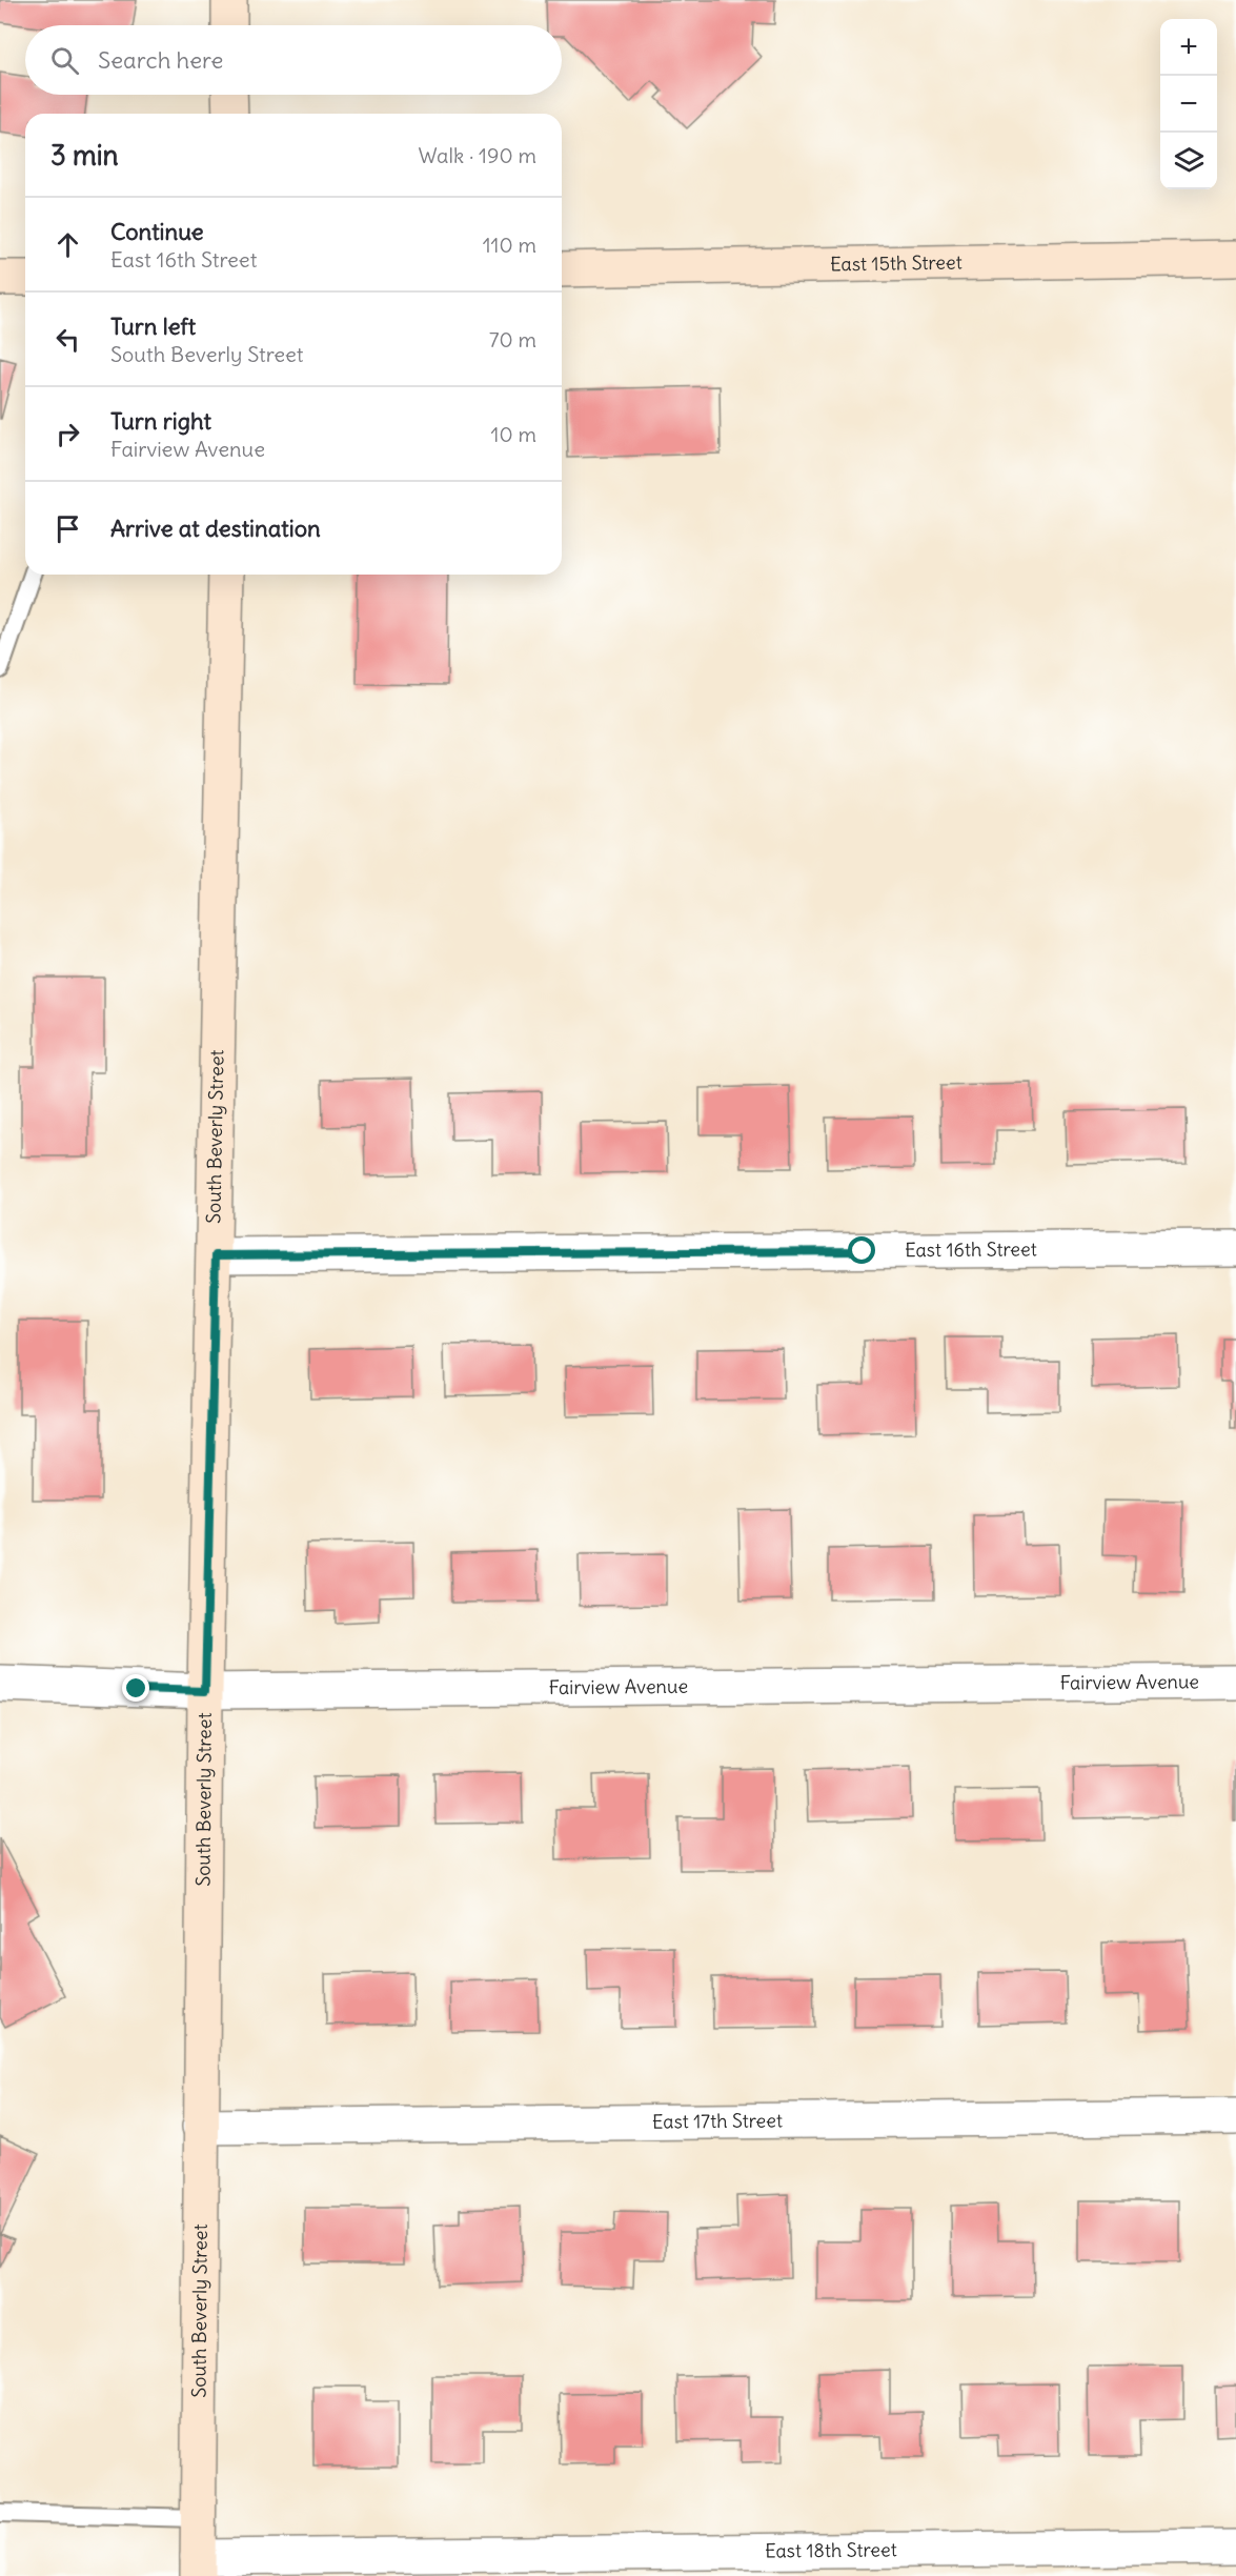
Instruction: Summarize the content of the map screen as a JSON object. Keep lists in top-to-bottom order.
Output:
{
  "streets": {
    "street": [
      "East 15th Street",
      "South Beverly Street",
      "East 16th Street",
      "Fairview Avenue",
      "East 17th Street",
      "East 18th Street"
    ]
  },
  "crossings": [
    ["South Beverly Street", "East 16th Street"],
    ["South Beverly Street", "Fairview Avenue"],
    ["South Beverly Street", "East 17th Street"],
    ["South Beverly Street", "East 18th Street"]
  ],
  "page": {
    "map_buttons": ["+", "−"],
    "search": "Search here",
    "heading": ["3 min", "Walk · 190 m"],
    "list": [
      ["Continue", "East 16th Street", "110 m"],
      ["Turn left", "South Beverly Street", "70 m"],
      ["Turn right", "Fairview Avenue", "10 m"],
      "Arrive at destination"
    ]
  }
}
